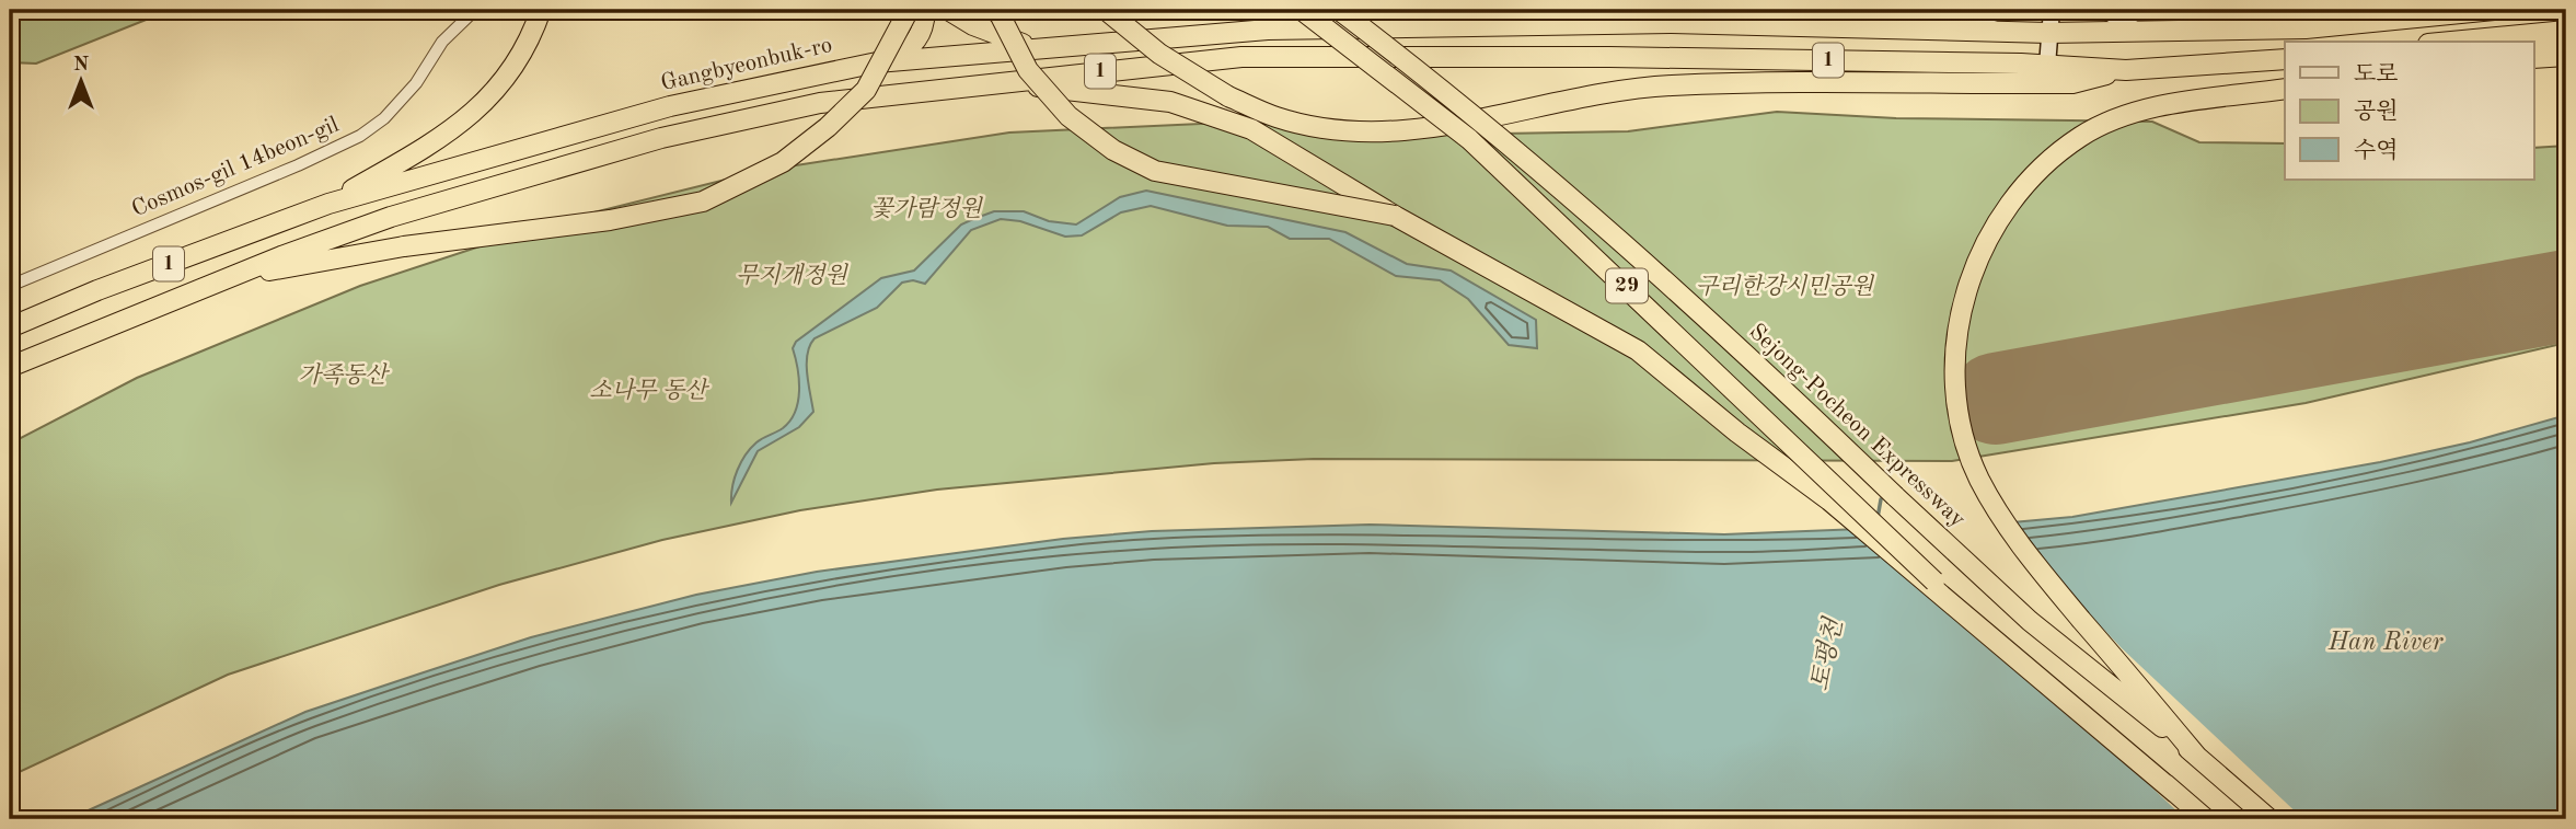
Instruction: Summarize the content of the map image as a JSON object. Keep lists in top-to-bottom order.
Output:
{
  "streets": {
    "highway": [
      "1",
      "Gangbyeonbuk-ro",
      "29",
      "Sejong-Pocheon Expressway"
    ],
    "street": ["Cosmos-gil 14beon-gil"]
  },
  "water": ["Han River", "토평천"],
  "parks": [
    "꽃가람정원",
    "무지개정원",
    "구리한강시민공원",
    "가족동산",
    "소나무 동산"
  ],
  "legend": ["도로", "공원", "수역"],
  "north": "top"
}
